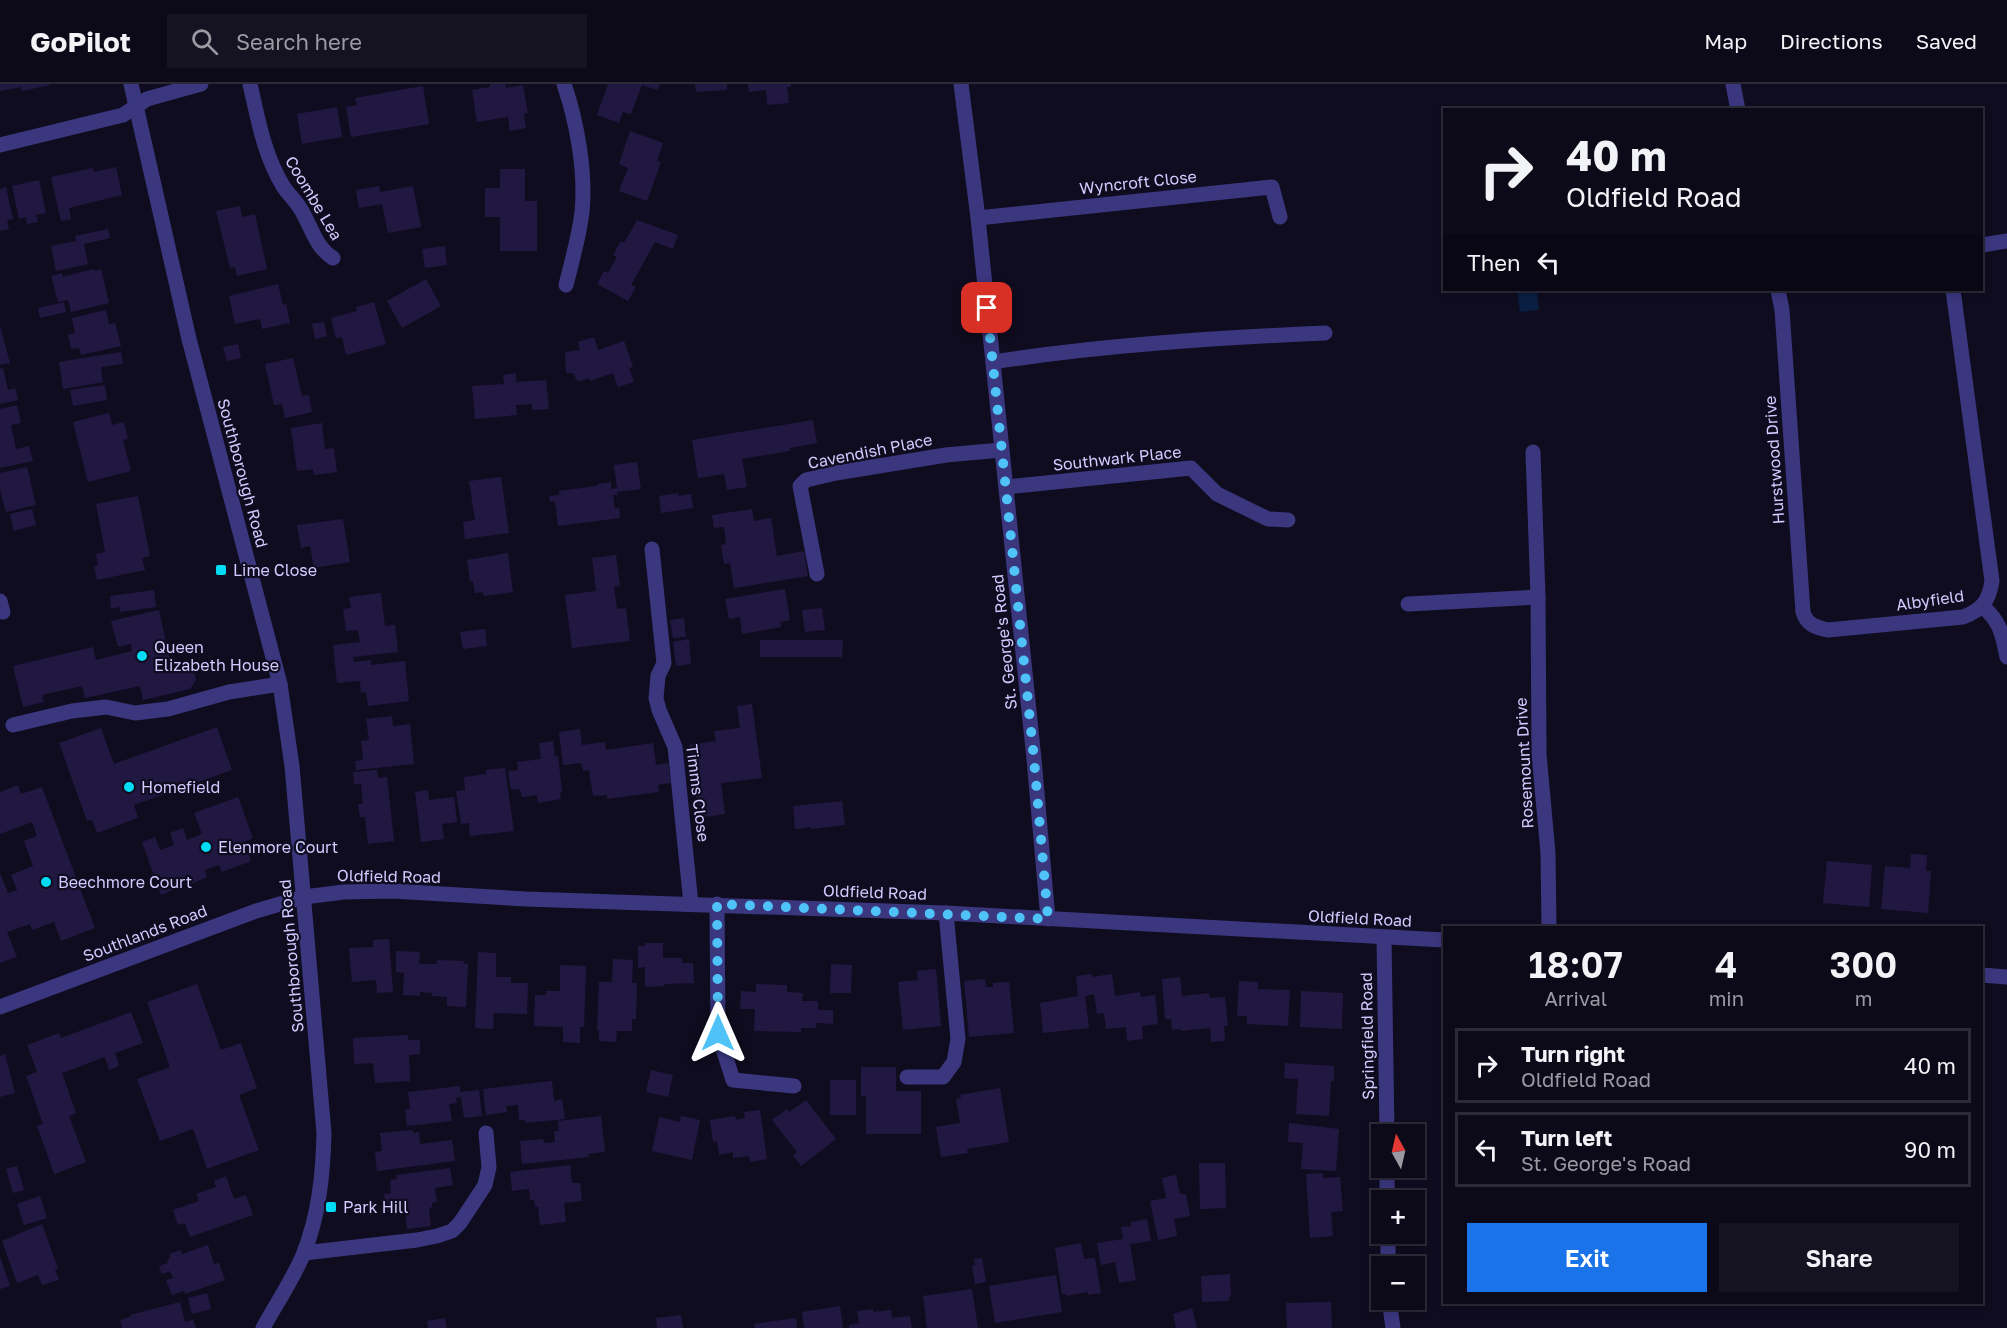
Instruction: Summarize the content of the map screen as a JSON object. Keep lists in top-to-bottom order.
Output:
{
  "streets": {
    "street": [
      "Wyncroft Close",
      "Coombe Lea",
      "Cavendish Place",
      "Southwark Place",
      "Hurstwood Drive",
      "Southborough Road",
      "Albyfield",
      "St. George's Road",
      "Rosemount Drive",
      "Timms Close",
      "Oldfield Road",
      "Southlands Road",
      "Springfield Road"
    ]
  },
  "crossings": [
    ["Wyncroft Close", "St. George's Road"],
    ["Cavendish Place", "St. George's Road"],
    ["Southwark Place", "St. George's Road"],
    ["Hurstwood Drive", "Albyfield"],
    ["Southborough Road", "Oldfield Road"],
    ["Southborough Road", "Southlands Road"],
    ["St. George's Road", "Oldfield Road"],
    ["Timms Close", "Oldfield Road"],
    ["Oldfield Road", "Southlands Road"],
    ["Oldfield Road", "Springfield Road"]
  ],
  "places": {
    "transit": ["Lime Close", "Park Hill"],
    "other": [
      "Queen Elizabeth House",
      "Homefield",
      "Elenmore Court",
      "Beechmore Court"
    ]
  },
  "north": "top",
  "page": {
    "header": "GoPilot",
    "search": "Search here",
    "nav": ["Map", "Directions", "Saved"],
    "turn": ["40 m", "Oldfield Road"],
    "then": "Then",
    "eta": [
      "18:07",
      "Arrival",
      "4",
      "min",
      "300",
      "m"
    ],
    "list": [
      {
        "name": "Turn right",
        "note": "Oldfield Road",
        "value": "40 m"
      },
      {
        "name": "Turn left",
        "note": "St. George's Road",
        "value": "90 m"
      }
    ],
    "map_buttons": ["+", "−"],
    "buttons": ["Exit", "Share"]
  }
}
